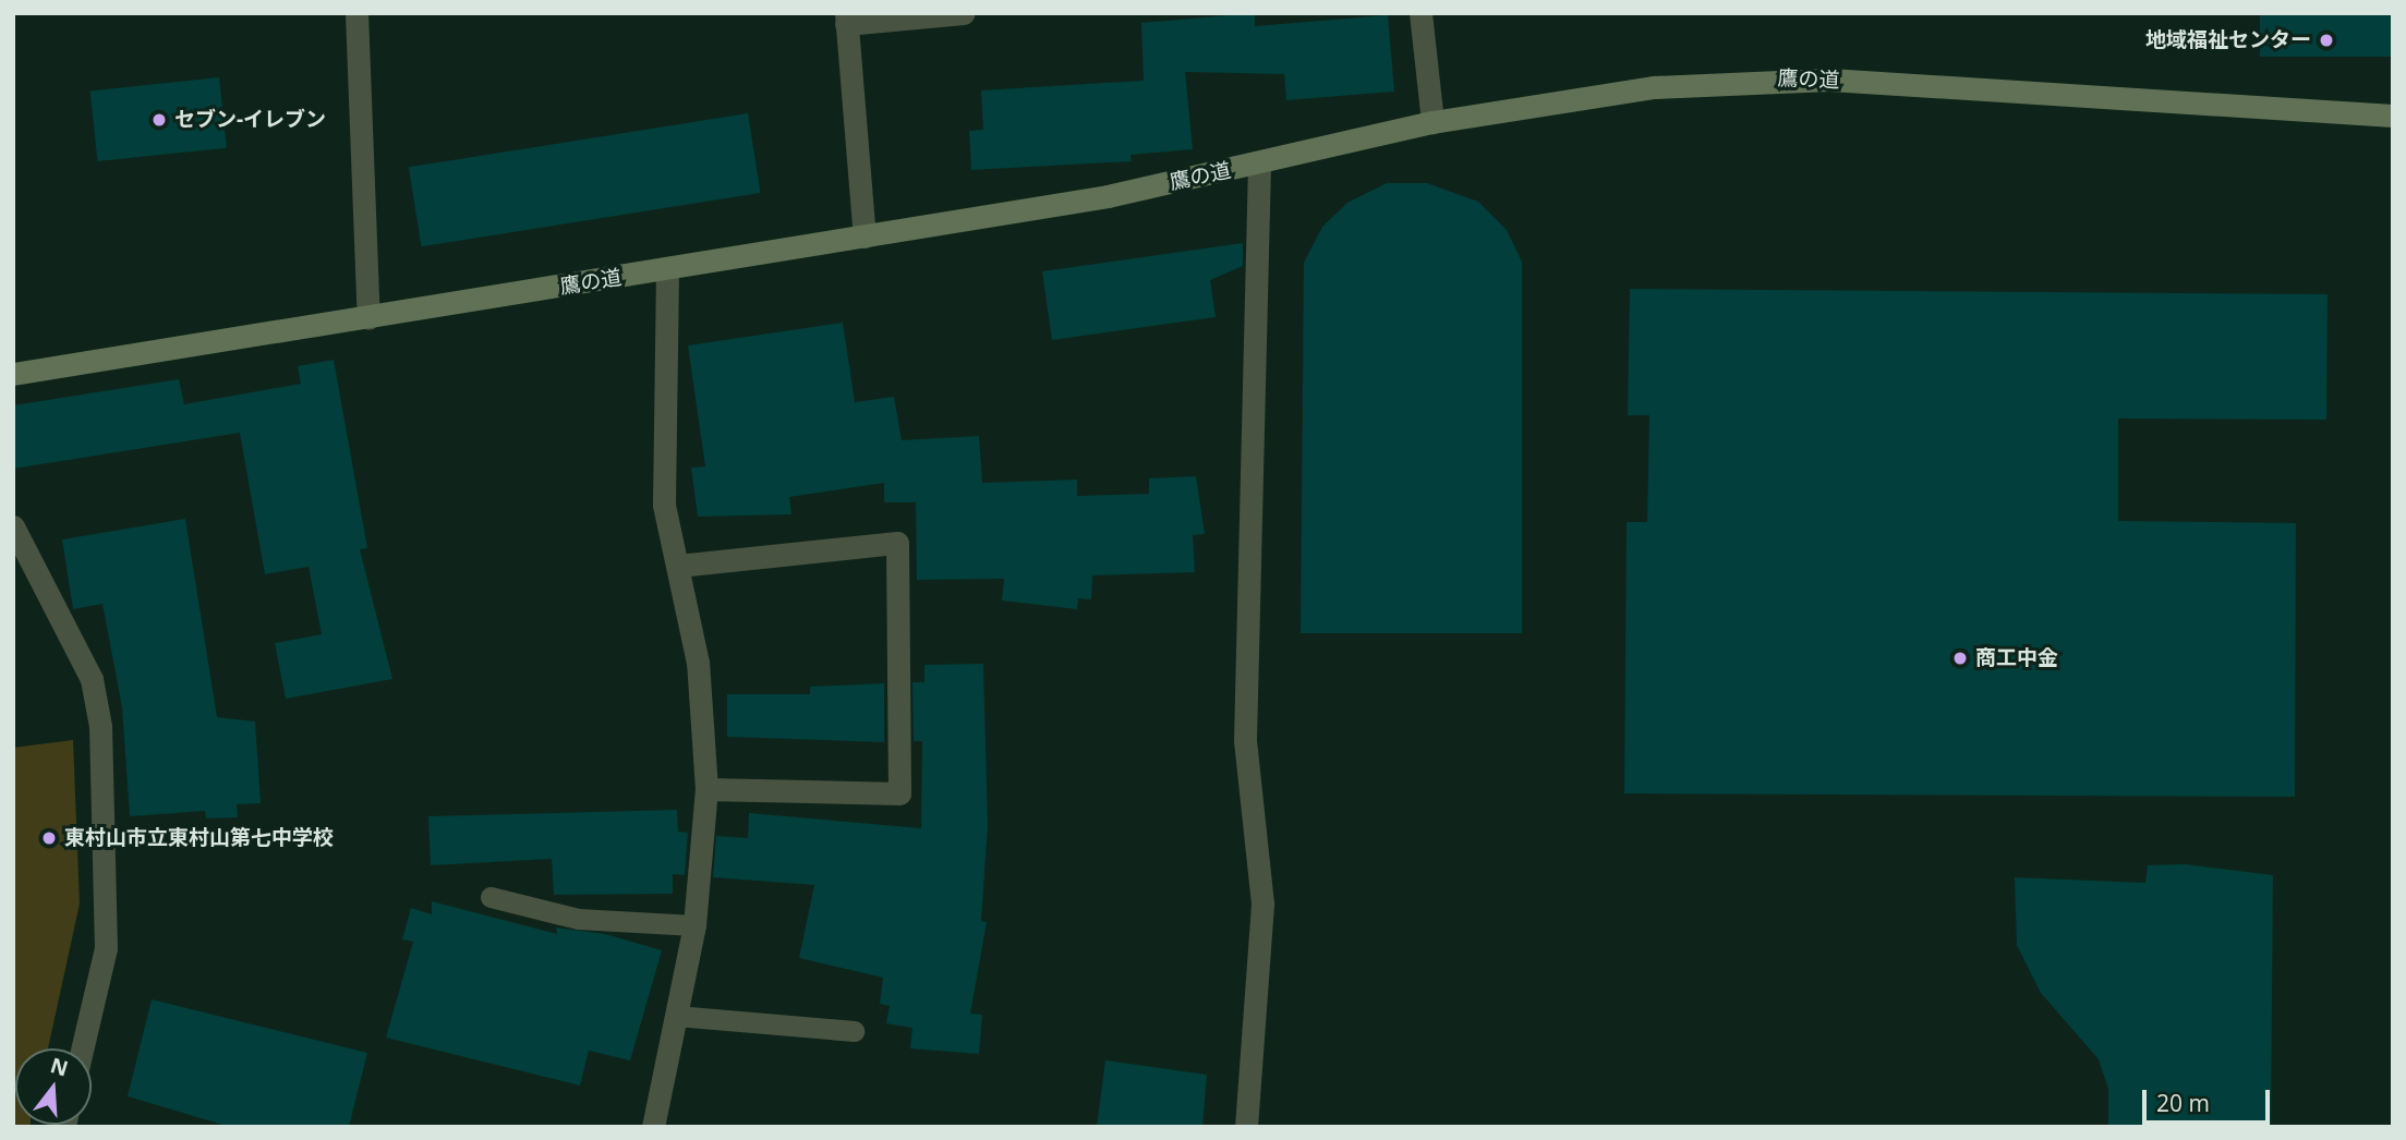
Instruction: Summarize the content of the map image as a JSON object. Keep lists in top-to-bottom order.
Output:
{
  "streets": {
    "street": ["鷹の道"]
  },
  "places": [
    "地域福祉センター",
    "セブン-イレブン",
    "商工中金",
    "東村山市立東村山第七中学校"
  ],
  "scale_bar": "20 m",
  "north": "top"
}
